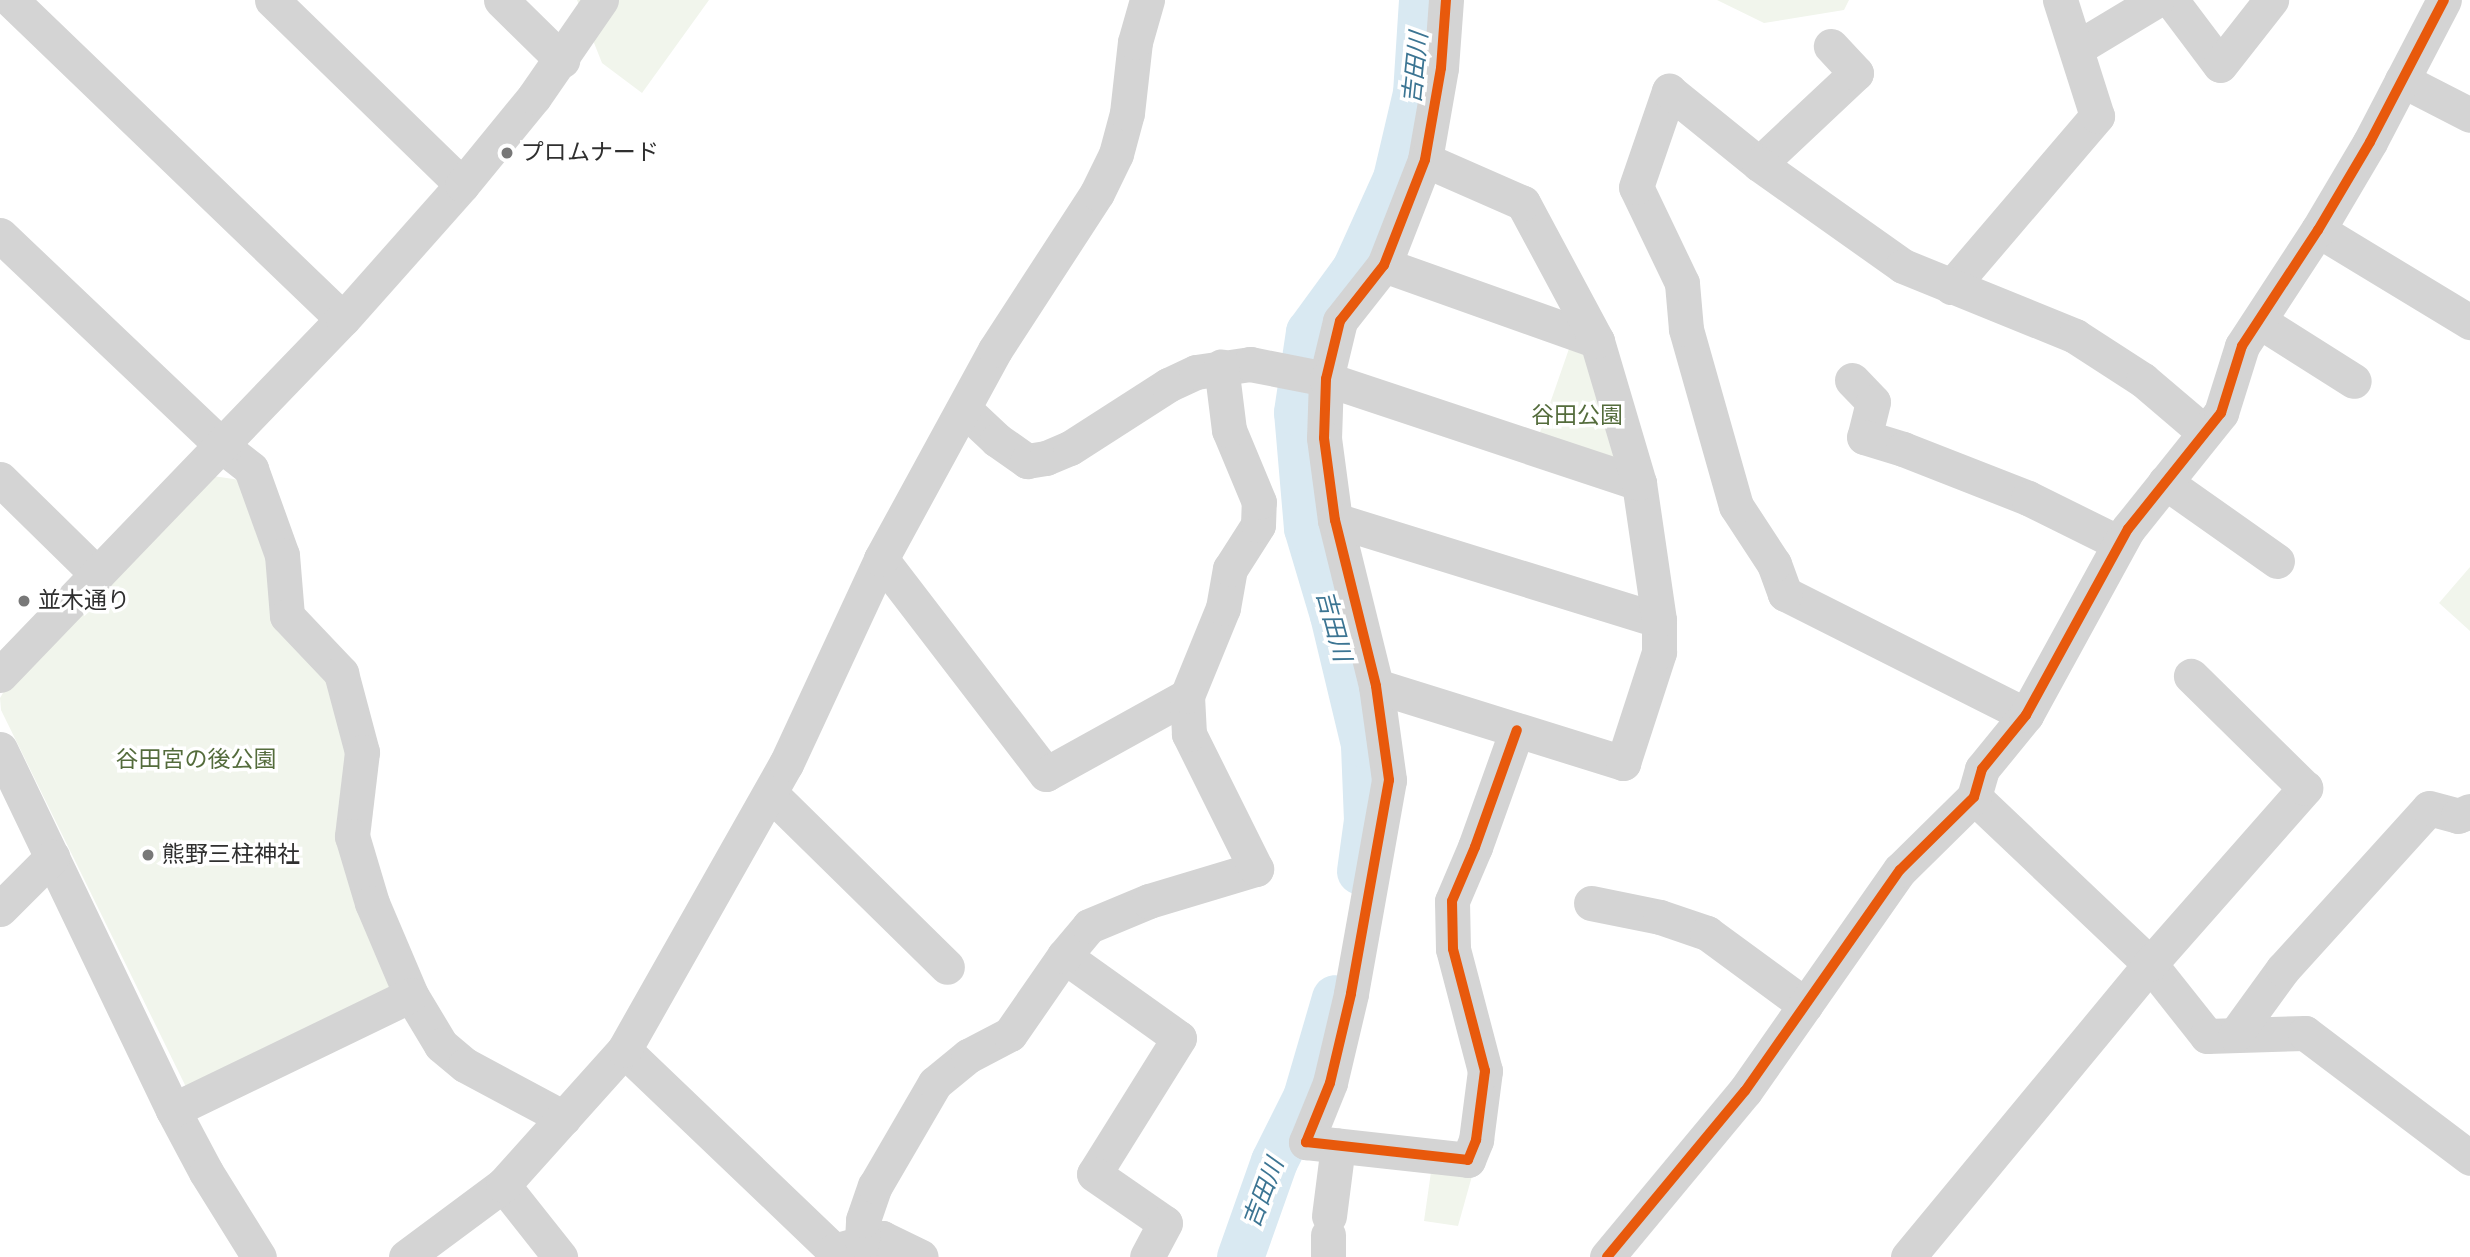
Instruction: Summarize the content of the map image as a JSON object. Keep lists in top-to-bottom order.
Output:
{
  "water": ["吉田川"],
  "parks": ["谷田公園", "谷田宮の後公園"],
  "places": ["プロムナード", "並木通り", "熊野三柱神社"]
}
